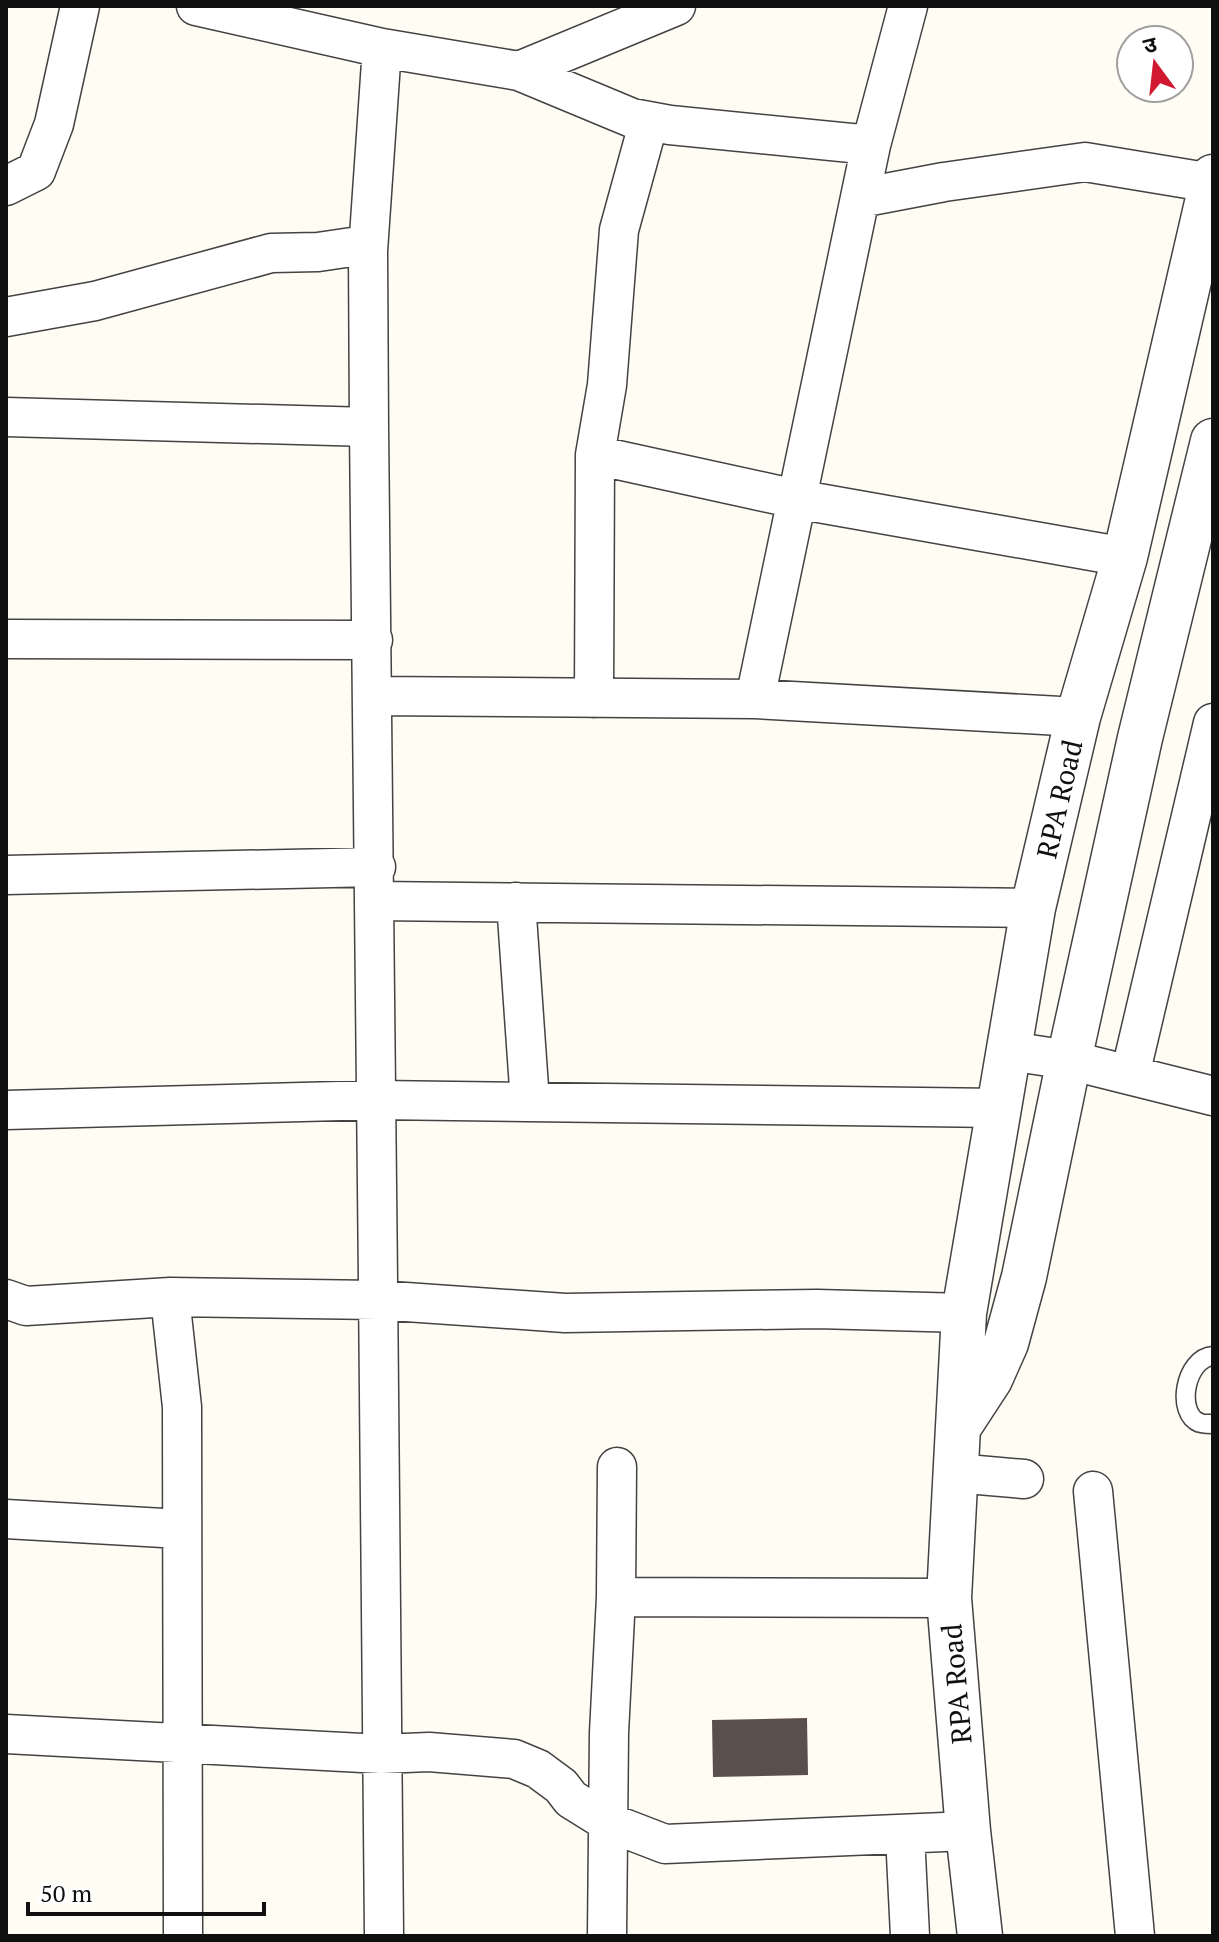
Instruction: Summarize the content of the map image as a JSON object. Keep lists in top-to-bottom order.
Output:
{
  "streets": {
    "street": ["RPA Road"]
  },
  "scale_bar": "50 m",
  "north": "top"
}
